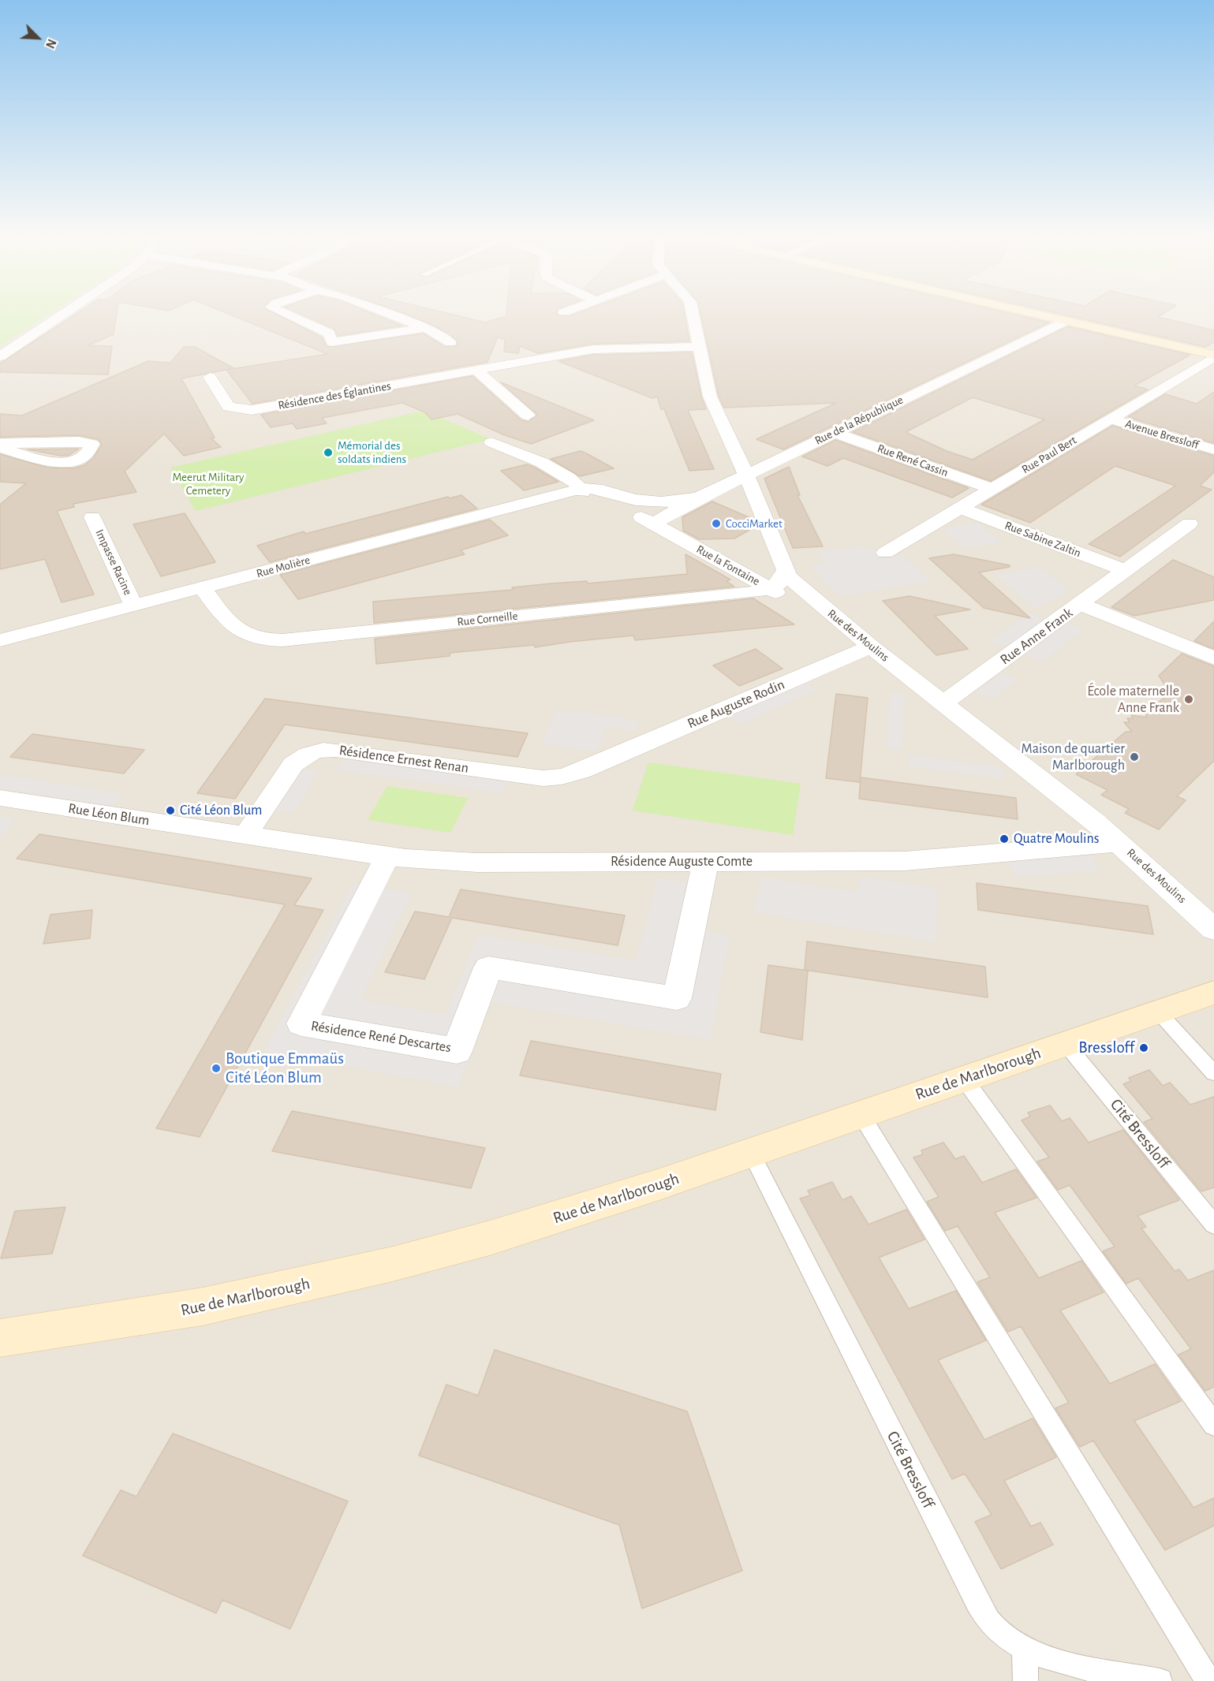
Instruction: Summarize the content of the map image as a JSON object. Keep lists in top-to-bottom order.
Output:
{
  "streets": {
    "main road": ["Rue de Marlborough"],
    "street": [
      "Résidence des Églantines",
      "Rue de la République",
      "Avenue Bressloff",
      "Rue Paul Bert",
      "Rue René Cassin",
      "Rue Sabine Zaltin",
      "Impasse Racine",
      "Rue la Fontaine",
      "Rue Molière",
      "Rue Corneille",
      "Rue des Moulins",
      "Rue Anne Frank",
      "Rue Auguste Rodin",
      "Résidence Ernest Renan",
      "Rue Léon Blum",
      "Résidence Auguste Comte",
      "Résidence René Descartes"
    ],
    "lane": ["Cité Bressloff"]
  },
  "crossings": [
    ["Résidence des Églantines", "Rue des Moulins"],
    ["Rue de la République", "Rue René Cassin"],
    ["Rue de la République", "Rue la Fontaine"],
    ["Rue de la République", "Rue des Moulins"],
    ["Avenue Bressloff", "Rue Paul Bert"],
    ["Rue Paul Bert", "Rue René Cassin"],
    ["Rue Paul Bert", "Rue Sabine Zaltin"],
    ["Impasse Racine", "Rue Molière"],
    ["Rue la Fontaine", "Rue Molière"],
    ["Rue la Fontaine", "Rue Corneille"],
    ["Rue la Fontaine", "Rue des Moulins"],
    ["Rue la Fontaine", "Rue Auguste Rodin"],
    ["Rue Molière", "Rue Corneille"],
    ["Rue des Moulins", "Rue Anne Frank"],
    ["Rue des Moulins", "Rue Auguste Rodin"],
    ["Rue des Moulins", "Résidence Auguste Comte"],
    ["Rue Auguste Rodin", "Résidence Ernest Renan"],
    ["Résidence Ernest Renan", "Rue Léon Blum"],
    ["Résidence Ernest Renan", "Résidence Auguste Comte"],
    ["Rue Léon Blum", "Résidence Auguste Comte"],
    ["Résidence Auguste Comte", "Résidence René Descartes"],
    ["Rue de Marlborough", "Cité Bressloff"]
  ],
  "parks": ["Meerut Military Cemetery"],
  "places": [
    "Mémorial des soldats indiens",
    "CocciMarket",
    "École maternelle Anne Frank",
    "Maison de quartier Marlborough",
    "Cité Léon Blum",
    "Quatre Moulins",
    "Bressloff",
    "Boutique Emmaüs Cité Léon Blum"
  ],
  "north": "bottom right"
}
